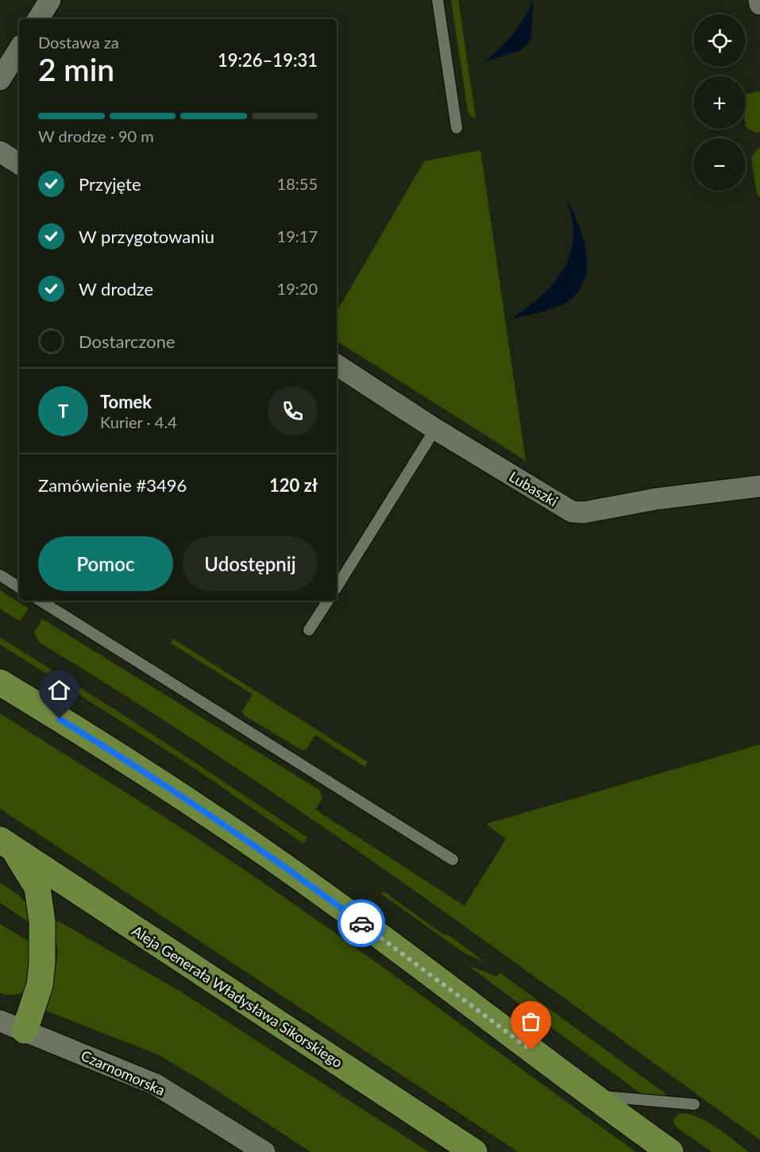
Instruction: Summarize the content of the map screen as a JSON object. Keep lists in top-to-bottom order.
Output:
{
  "streets": {
    "main road": ["Aleja Generała Władysława Sikorskiego"],
    "street": ["Lubaszki", "Czarnomorska"]
  },
  "page": {
    "map_buttons": ["+", "−"],
    "heading": ["2 min", "Dostawa za", "19:26–19:31"],
    "panel": [
      "Tomek",
      "Kurier · 4.4",
      "Zamówienie #3496",
      "120 zł"
    ],
    "bar": "W drodze · 90 m",
    "list": [
      ["Przyjęte", "18:55"],
      ["W przygotowaniu", "19:17"],
      ["W drodze", "19:20"],
      "Dostarczone"
    ],
    "round": "T",
    "buttons": ["Pomoc", "Udostępnij"]
  }
}
